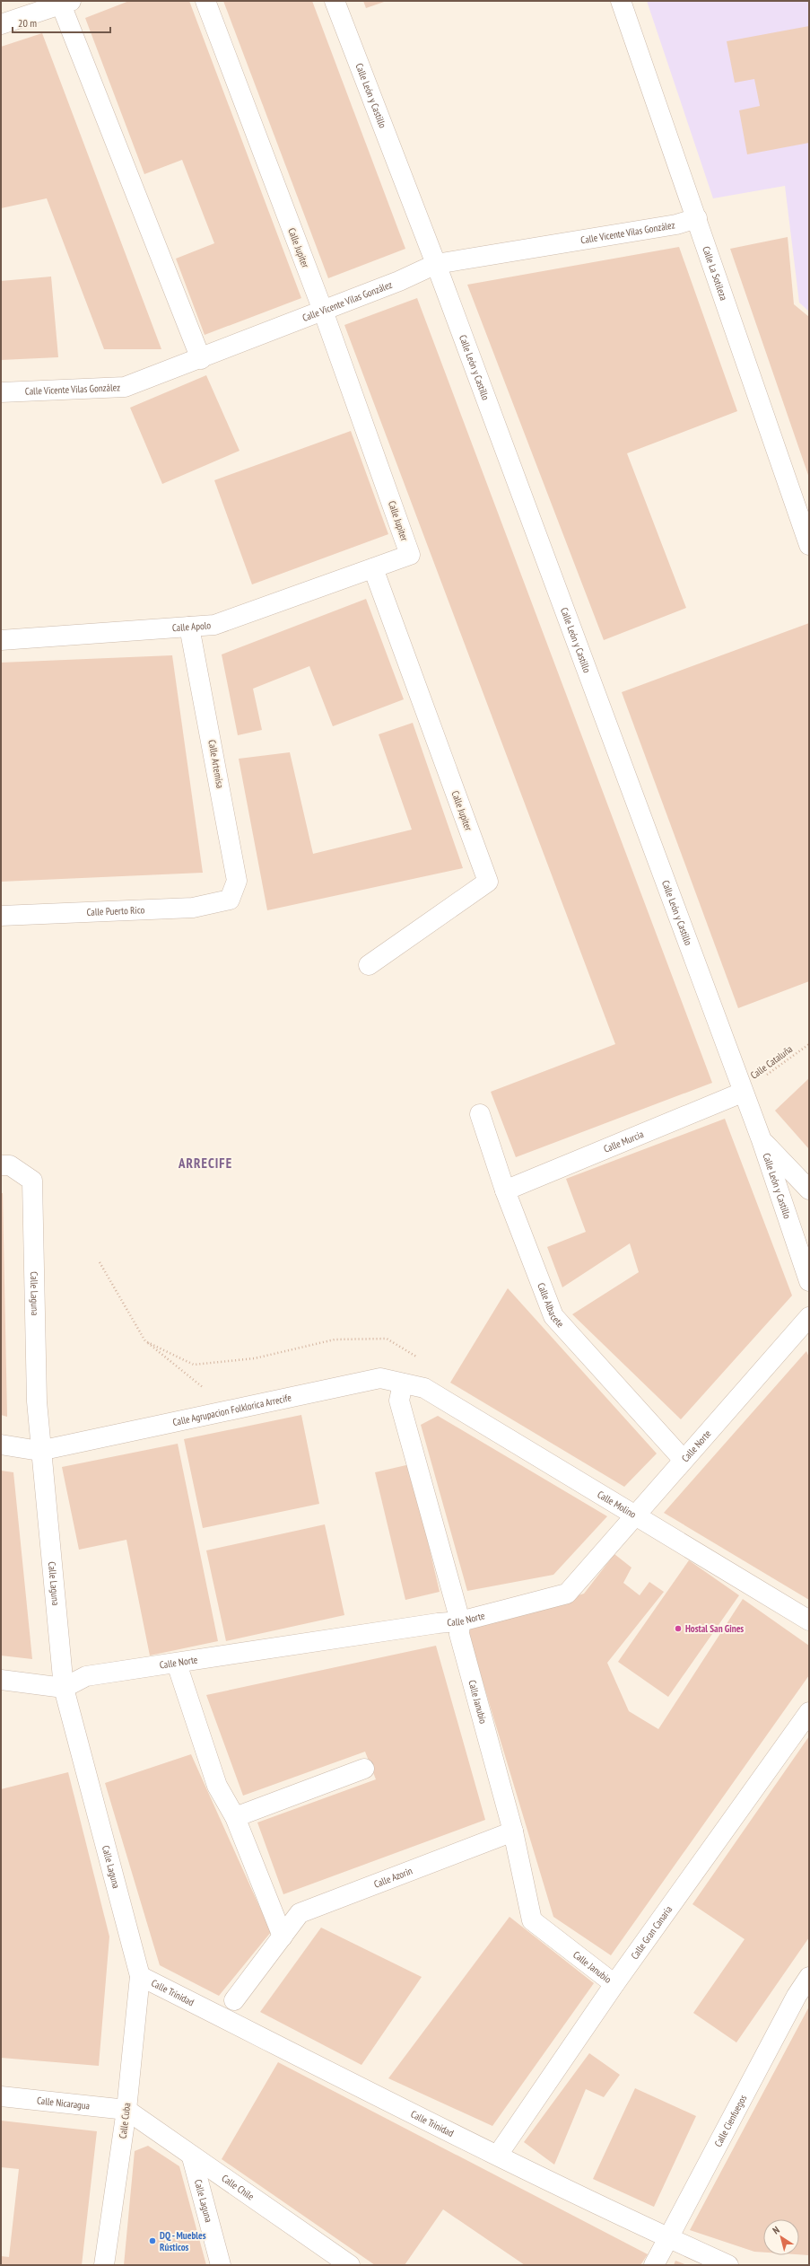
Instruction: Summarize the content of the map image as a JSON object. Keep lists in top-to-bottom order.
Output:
{
  "streets": {
    "street": [
      "Calle León y Castillo",
      "Calle Vicente Vilas González",
      "Calle Jupiter",
      "Calle La Sotileza",
      "Calle Apolo",
      "Calle Artemisa",
      "Calle Puerto Rico",
      "Calle Murcia",
      "Calle Laguna",
      "Calle Albacete",
      "Calle Agrupacion Folklorica Arrecife",
      "Calle Norte",
      "Calle Molino",
      "Calle Janubio",
      "Calle Azorin",
      "Calle Gran Canaria",
      "Calle Trinidad",
      "Calle Nicaragua",
      "Calle Cuba",
      "Calle Cienfuegos",
      "Calle Chile"
    ],
    "path": ["Calle Cataluña"]
  },
  "crossings": [
    ["Calle León y Castillo", "Calle Vicente Vilas González"],
    ["Calle León y Castillo", "Calle Cataluña"],
    ["Calle León y Castillo", "Calle Murcia"],
    ["Calle Vicente Vilas González", "Calle Jupiter"],
    ["Calle Vicente Vilas González", "Calle La Sotileza"],
    ["Calle Jupiter", "Calle Apolo"],
    ["Calle Apolo", "Calle Artemisa"],
    ["Calle Artemisa", "Calle Puerto Rico"],
    ["Calle Cataluña", "Calle Murcia"],
    ["Calle Murcia", "Calle Albacete"],
    ["Calle Laguna", "Calle Agrupacion Folklorica Arrecife"],
    ["Calle Laguna", "Calle Norte"],
    ["Calle Laguna", "Calle Trinidad"],
    ["Calle Laguna", "Calle Cuba"],
    ["Calle Laguna", "Calle Chile"],
    ["Calle Albacete", "Calle Norte"],
    ["Calle Agrupacion Folklorica Arrecife", "Calle Molino"],
    ["Calle Agrupacion Folklorica Arrecife", "Calle Janubio"],
    ["Calle Norte", "Calle Molino"],
    ["Calle Norte", "Calle Janubio"],
    ["Calle Molino", "Calle Janubio"],
    ["Calle Janubio", "Calle Azorin"],
    ["Calle Janubio", "Calle Gran Canaria"],
    ["Calle Gran Canaria", "Calle Trinidad"],
    ["Calle Trinidad", "Calle Cuba"],
    ["Calle Trinidad", "Calle Cienfuegos"],
    ["Calle Nicaragua", "Calle Cuba"],
    ["Calle Nicaragua", "Calle Chile"],
    ["Calle Cuba", "Calle Chile"]
  ],
  "districts": ["ARRECIFE"],
  "places": ["Hostal San Gines", "DQ - Muebles Rústicos"],
  "scale_bar": "20 m",
  "north": "top left"
}
